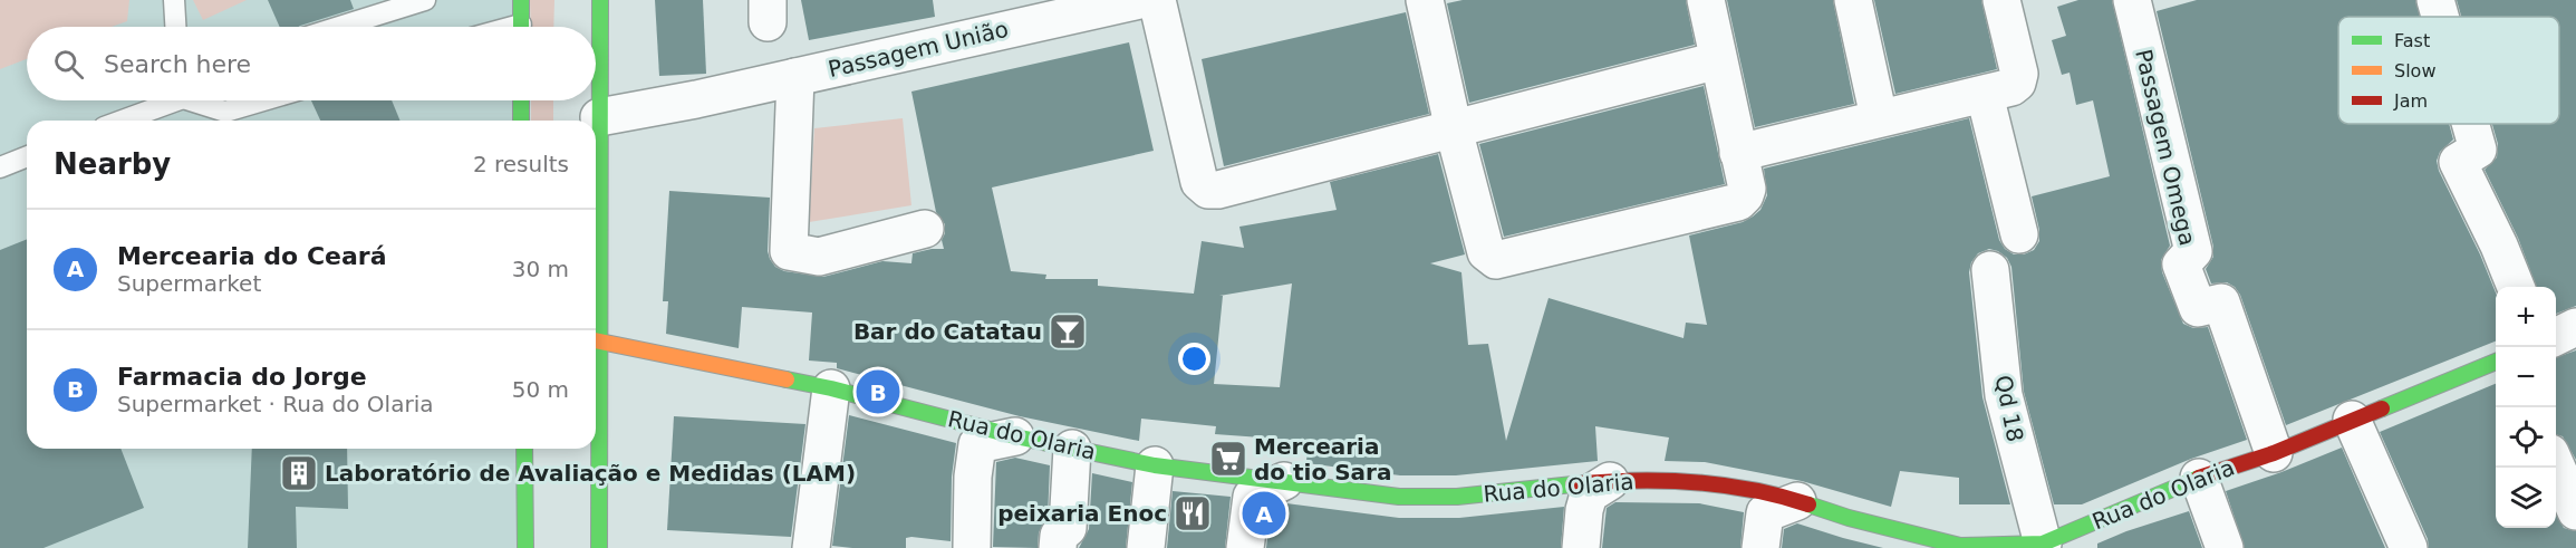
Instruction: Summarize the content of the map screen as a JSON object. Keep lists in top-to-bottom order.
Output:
{
  "streets": {
    "street": [
      "Passagem União",
      "Passagem Omega",
      "Qd 18",
      "Rua do Olaria"
    ]
  },
  "crossings": [
    ["Passagem Omega", "Rua do Olaria"],
    ["Qd 18", "Rua do Olaria"]
  ],
  "places": {
    "bar": ["Bar do Catatau"],
    "supermarket": ["Mercearia do tio Sara"],
    "building": ["Laboratório de Avaliação e Medidas (LAM)"],
    "restaurant": ["peixaria Enoc"]
  },
  "legend": ["Fast", "Slow", "Jam"],
  "page": {
    "search": "Search here",
    "heading": ["Nearby", "2 results"],
    "list": [
      {
        "mark": "A",
        "name": "Mercearia do Ceará",
        "note": "Supermarket",
        "value": "30 m"
      },
      {
        "mark": "B",
        "name": "Farmacia do Jorge",
        "note": "Supermarket · Rua do Olaria",
        "value": "50 m"
      }
    ],
    "map_buttons": ["+", "−"],
    "pins": ["B", "A"]
  }
}
